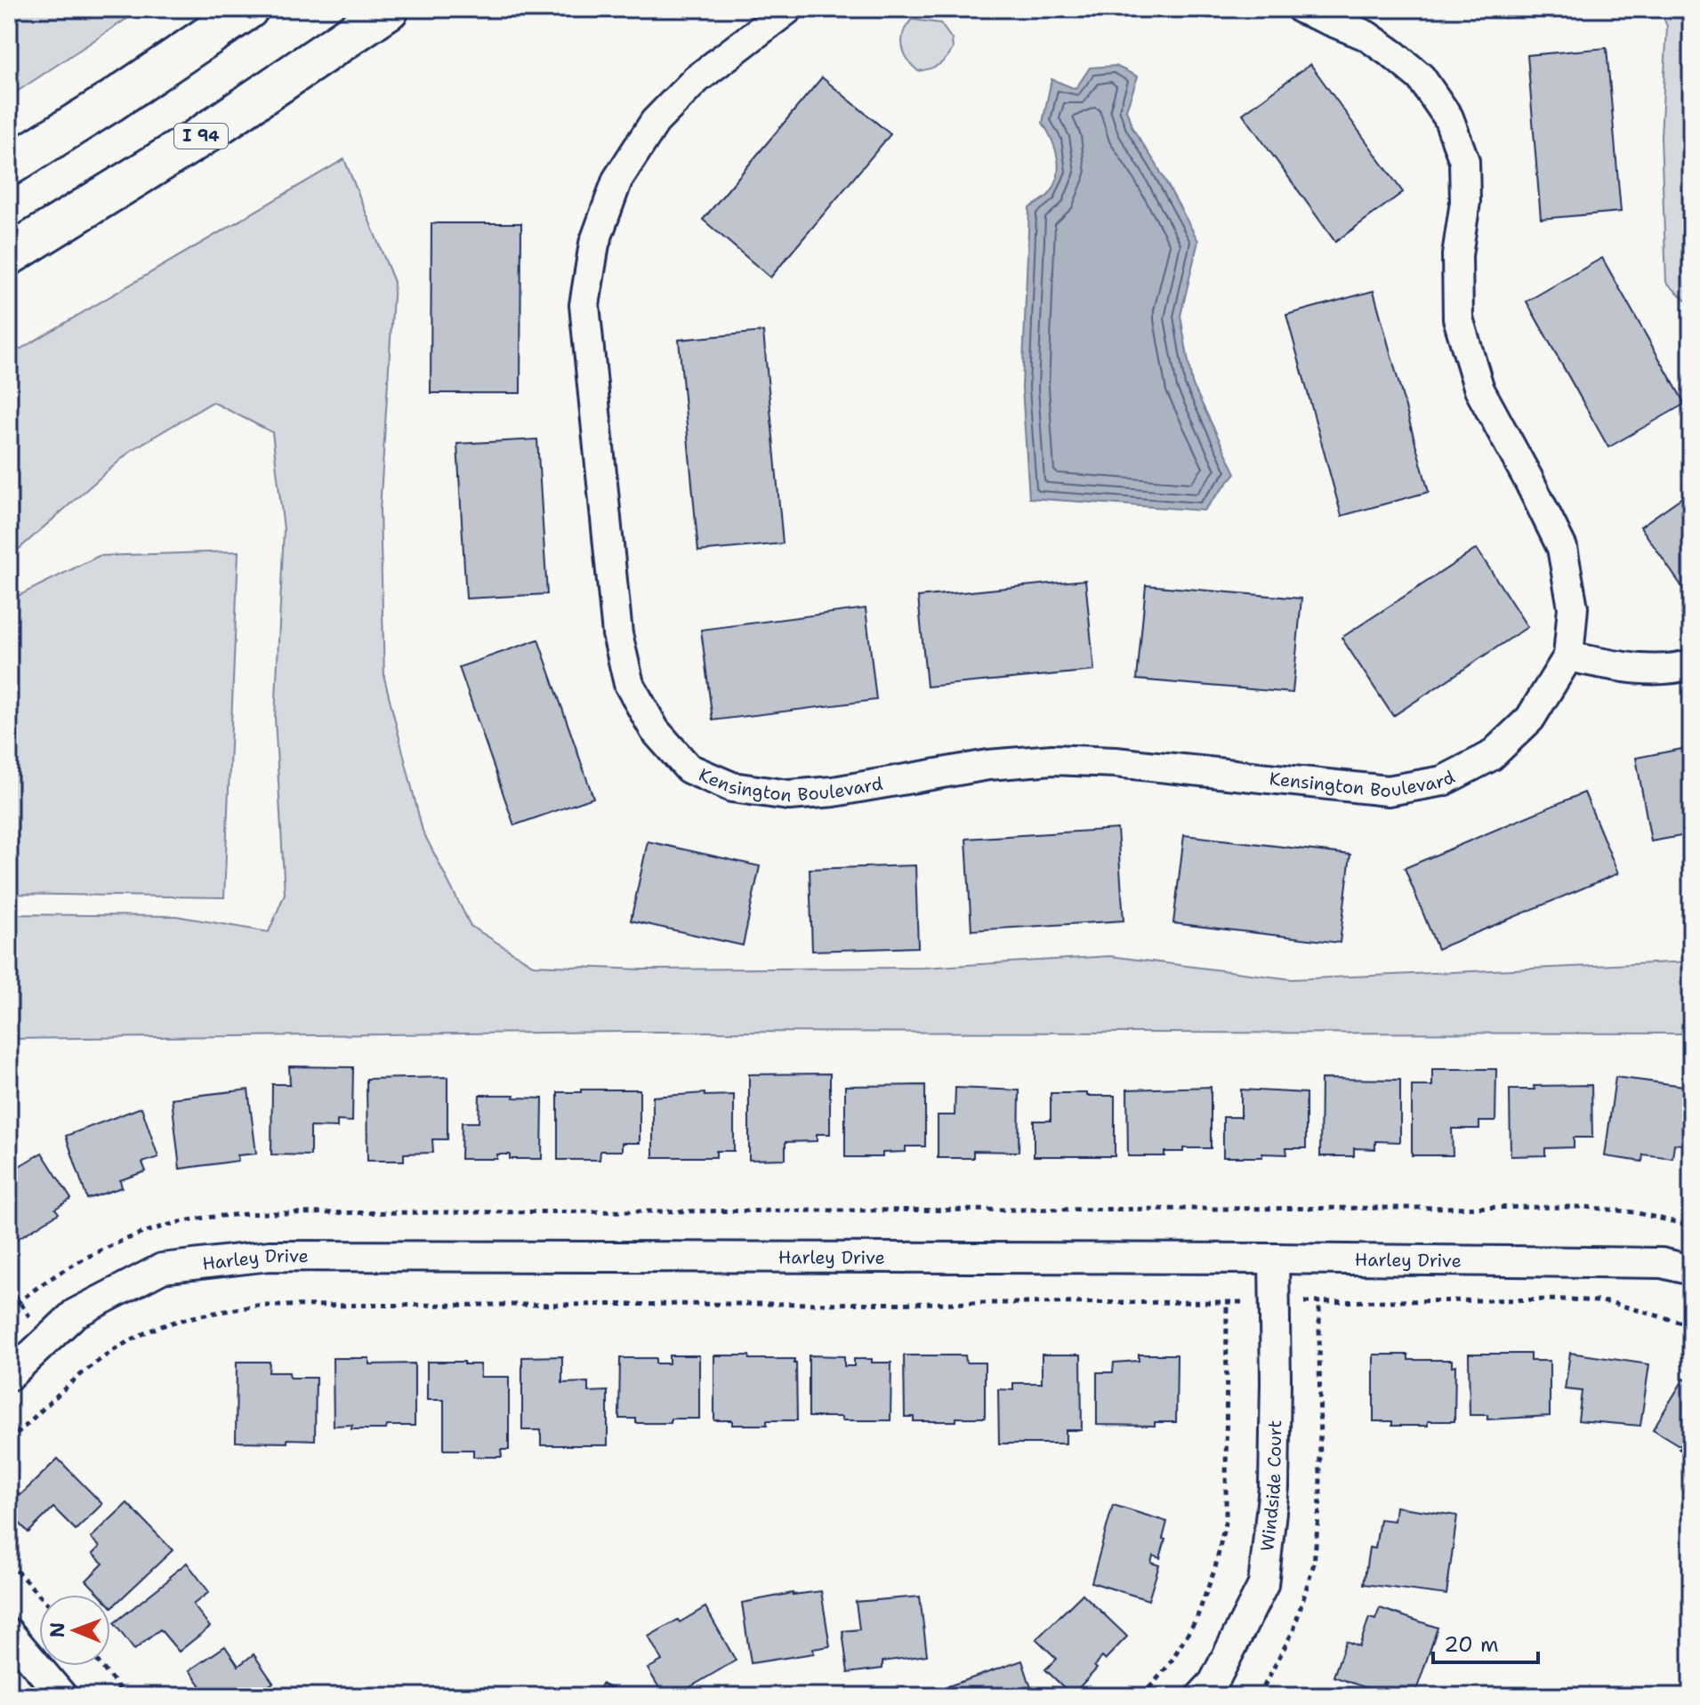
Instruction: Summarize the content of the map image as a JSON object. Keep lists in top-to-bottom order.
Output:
{
  "streets": {
    "highway": ["I 94"],
    "street": ["Kensington Boulevard", "Harley Drive", "Windside Court"]
  },
  "crossings": [
    ["Harley Drive", "Windside Court"]
  ],
  "scale_bar": "20 m",
  "north": "left"
}
